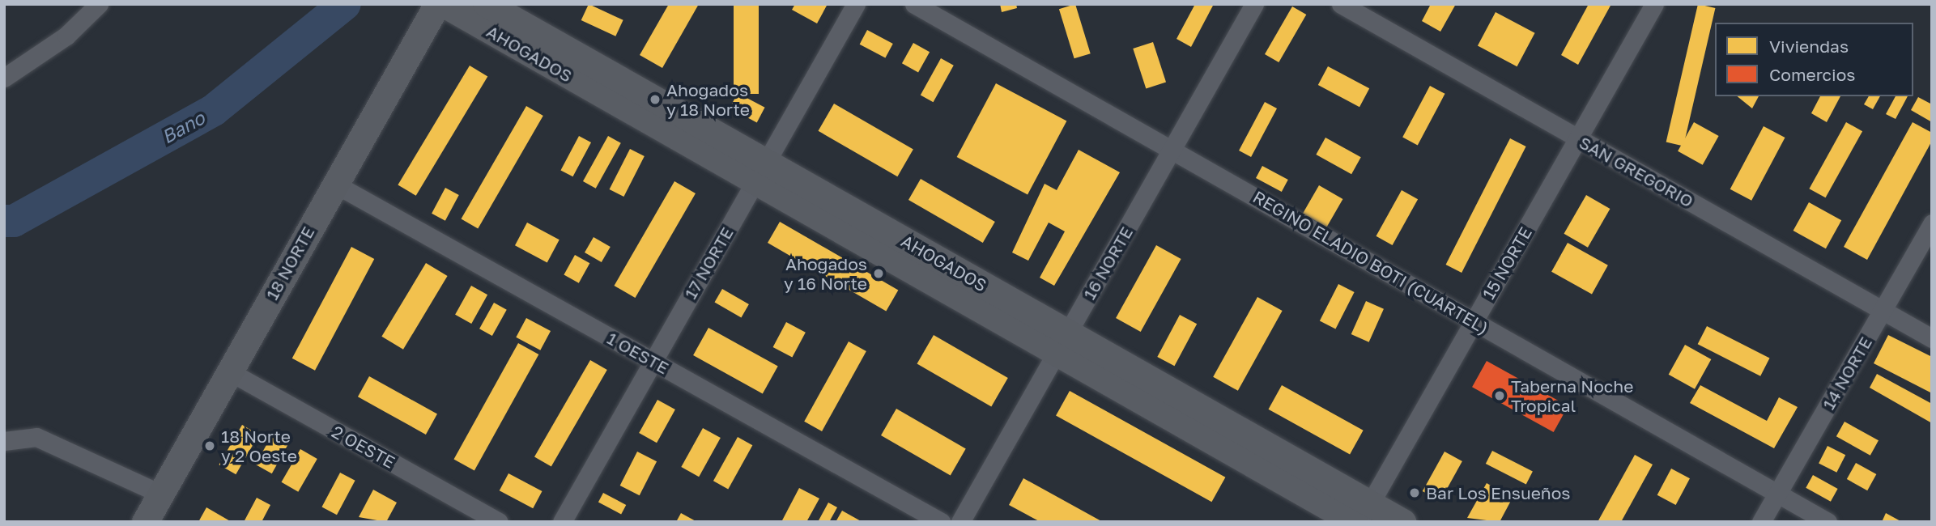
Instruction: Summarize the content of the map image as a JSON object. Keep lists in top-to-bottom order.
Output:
{
  "streets": {
    "main road": ["AHOGADOS", "18 NORTE"],
    "street": [
      "SAN GREGORIO",
      "REGINO ELADIO BOTI (CUARTEL)",
      "17 NORTE",
      "16 NORTE",
      "15 NORTE",
      "1 OESTE",
      "14 NORTE",
      "2 OESTE"
    ]
  },
  "crossings": [
    ["AHOGADOS", "17 NORTE"],
    ["AHOGADOS", "16 NORTE"],
    ["AHOGADOS", "15 NORTE"],
    ["SAN GREGORIO", "15 NORTE"],
    ["SAN GREGORIO", "14 NORTE"],
    ["REGINO ELADIO BOTI (CUARTEL)", "16 NORTE"],
    ["REGINO ELADIO BOTI (CUARTEL)", "15 NORTE"],
    ["REGINO ELADIO BOTI (CUARTEL)", "14 NORTE"],
    ["18 NORTE", "1 OESTE"],
    ["18 NORTE", "2 OESTE"],
    ["17 NORTE", "1 OESTE"]
  ],
  "water": ["Bano"],
  "places": [
    "Ahogados y 18 Norte",
    "Ahogados y 16 Norte",
    "Taberna Noche Tropical",
    "18 Norte y 2 Oeste",
    "Bar Los Ensueños"
  ],
  "legend": ["Viviendas", "Comercios"]
}
